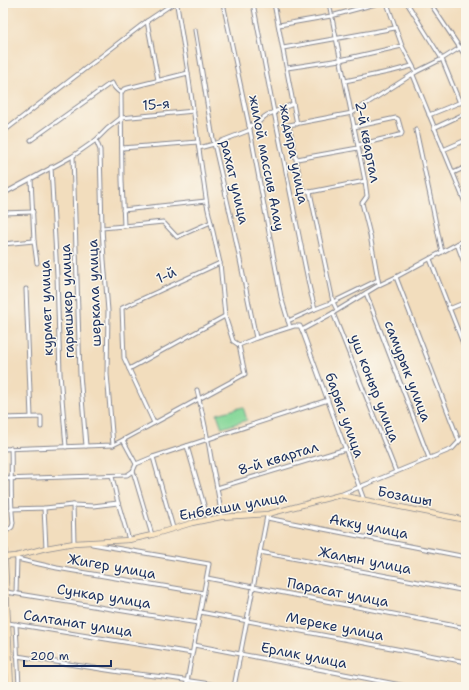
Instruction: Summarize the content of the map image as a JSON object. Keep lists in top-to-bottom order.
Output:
{
  "streets": {
    "street": [
      "15-я",
      "2-й квартал",
      "жадыра улица",
      "жилой массив Алау",
      "рахат улица",
      "1-й",
      "шеркала улица",
      "гарышкер улица",
      "курмет улица",
      "самурык улица",
      "уш коныр улица",
      "барыс улица",
      "8-й квартал",
      "Бозашы",
      "Енбекши улица",
      "Акку улица",
      "Жалын улица",
      "Жигер улица",
      "Парасат улица",
      "Сункар улица",
      "Салтанат улица",
      "Мереке улица",
      "Ерлик улица"
    ]
  },
  "crossings": [
    ["барыс улица", "8-й квартал"],
    ["барыс улица", "Бозашы"],
    ["Бозашы", "Енбекши улица"],
    ["Енбекши улица", "Акку улица"],
    ["Енбекши улица", "Жигер улица"],
    ["Енбекши улица", "Парасат улица"]
  ],
  "scale_bar": "200 m"
}
